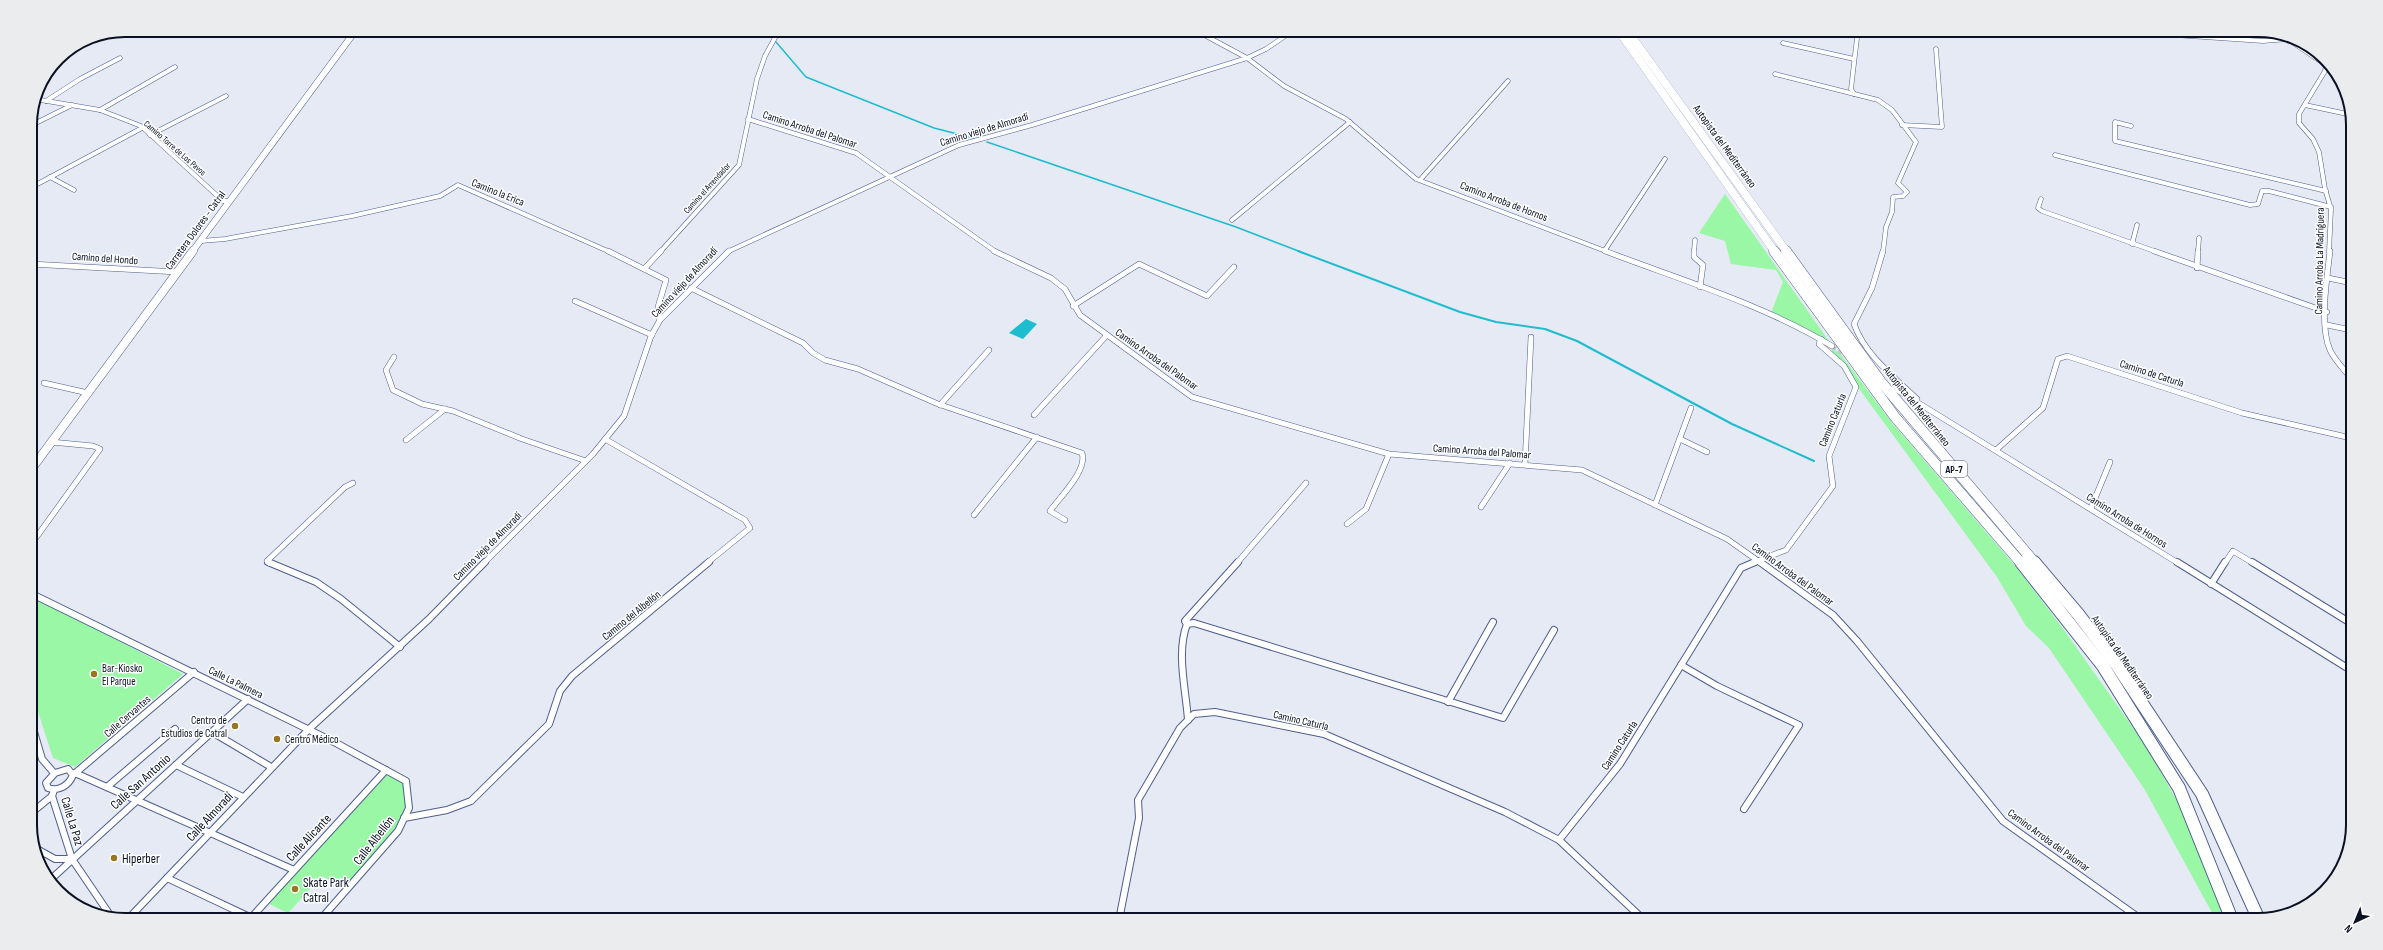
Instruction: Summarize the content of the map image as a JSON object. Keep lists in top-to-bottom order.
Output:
{
  "streets": {
    "highway": ["Autopista del Mediterráneo", "AP-7"],
    "street": [
      "Camino Arroba del Palomar",
      "Camino viejo de Almoradí",
      "Camino Torre de Los Pavos",
      "Camino el Arrendador",
      "Camino la Erica",
      "Camino Arroba de Hornos",
      "Carretera Dolores - Catral",
      "Camino del Hondo",
      "Camino Arroba La Madriguera",
      "Camino de Caturla",
      "Camino Caturla",
      "Camino del Albellón",
      "Calle La Palmera",
      "Calle Cervantes",
      "Calle San Antonio",
      "Calle Almoradí",
      "Calle La Paz",
      "Calle Alicante",
      "Calle Albellón"
    ]
  },
  "crossings": [
    ["Camino Arroba del Palomar", "Camino viejo de Almoradí"],
    ["Camino Arroba del Palomar", "Camino el Arrendador"],
    ["Camino Arroba del Palomar", "Camino Caturla"],
    ["Camino viejo de Almoradí", "Camino la Erica"],
    ["Camino viejo de Almoradí", "Camino Arroba de Hornos"],
    ["Camino viejo de Almoradí", "Camino del Albellón"],
    ["Camino viejo de Almoradí", "Calle La Palmera"],
    ["Camino viejo de Almoradí", "Calle Almoradí"],
    ["Camino Torre de Los Pavos", "Carretera Dolores - Catral"],
    ["Camino el Arrendador", "Camino la Erica"],
    ["Camino la Erica", "Carretera Dolores - Catral"],
    ["Camino Arroba de Hornos", "Camino de Caturla"],
    ["Camino Arroba de Hornos", "Camino Caturla"],
    ["Carretera Dolores - Catral", "Camino del Hondo"],
    ["Camino del Albellón", "Calle Albellón"],
    ["Calle La Palmera", "Calle Cervantes"],
    ["Calle La Palmera", "Calle San Antonio"],
    ["Calle La Palmera", "Calle Almoradí"],
    ["Calle La Palmera", "Calle Alicante"],
    ["Calle La Palmera", "Calle Albellón"],
    ["Calle Cervantes", "Calle La Paz"],
    ["Calle San Antonio", "Calle La Paz"]
  ],
  "places": [
    "Bar-Kiosko El Parque",
    "Centro de Estudios de Catral",
    "Centro Médico",
    "Hiperber",
    "Skate Park Catral"
  ],
  "north": "bottom left"
}
